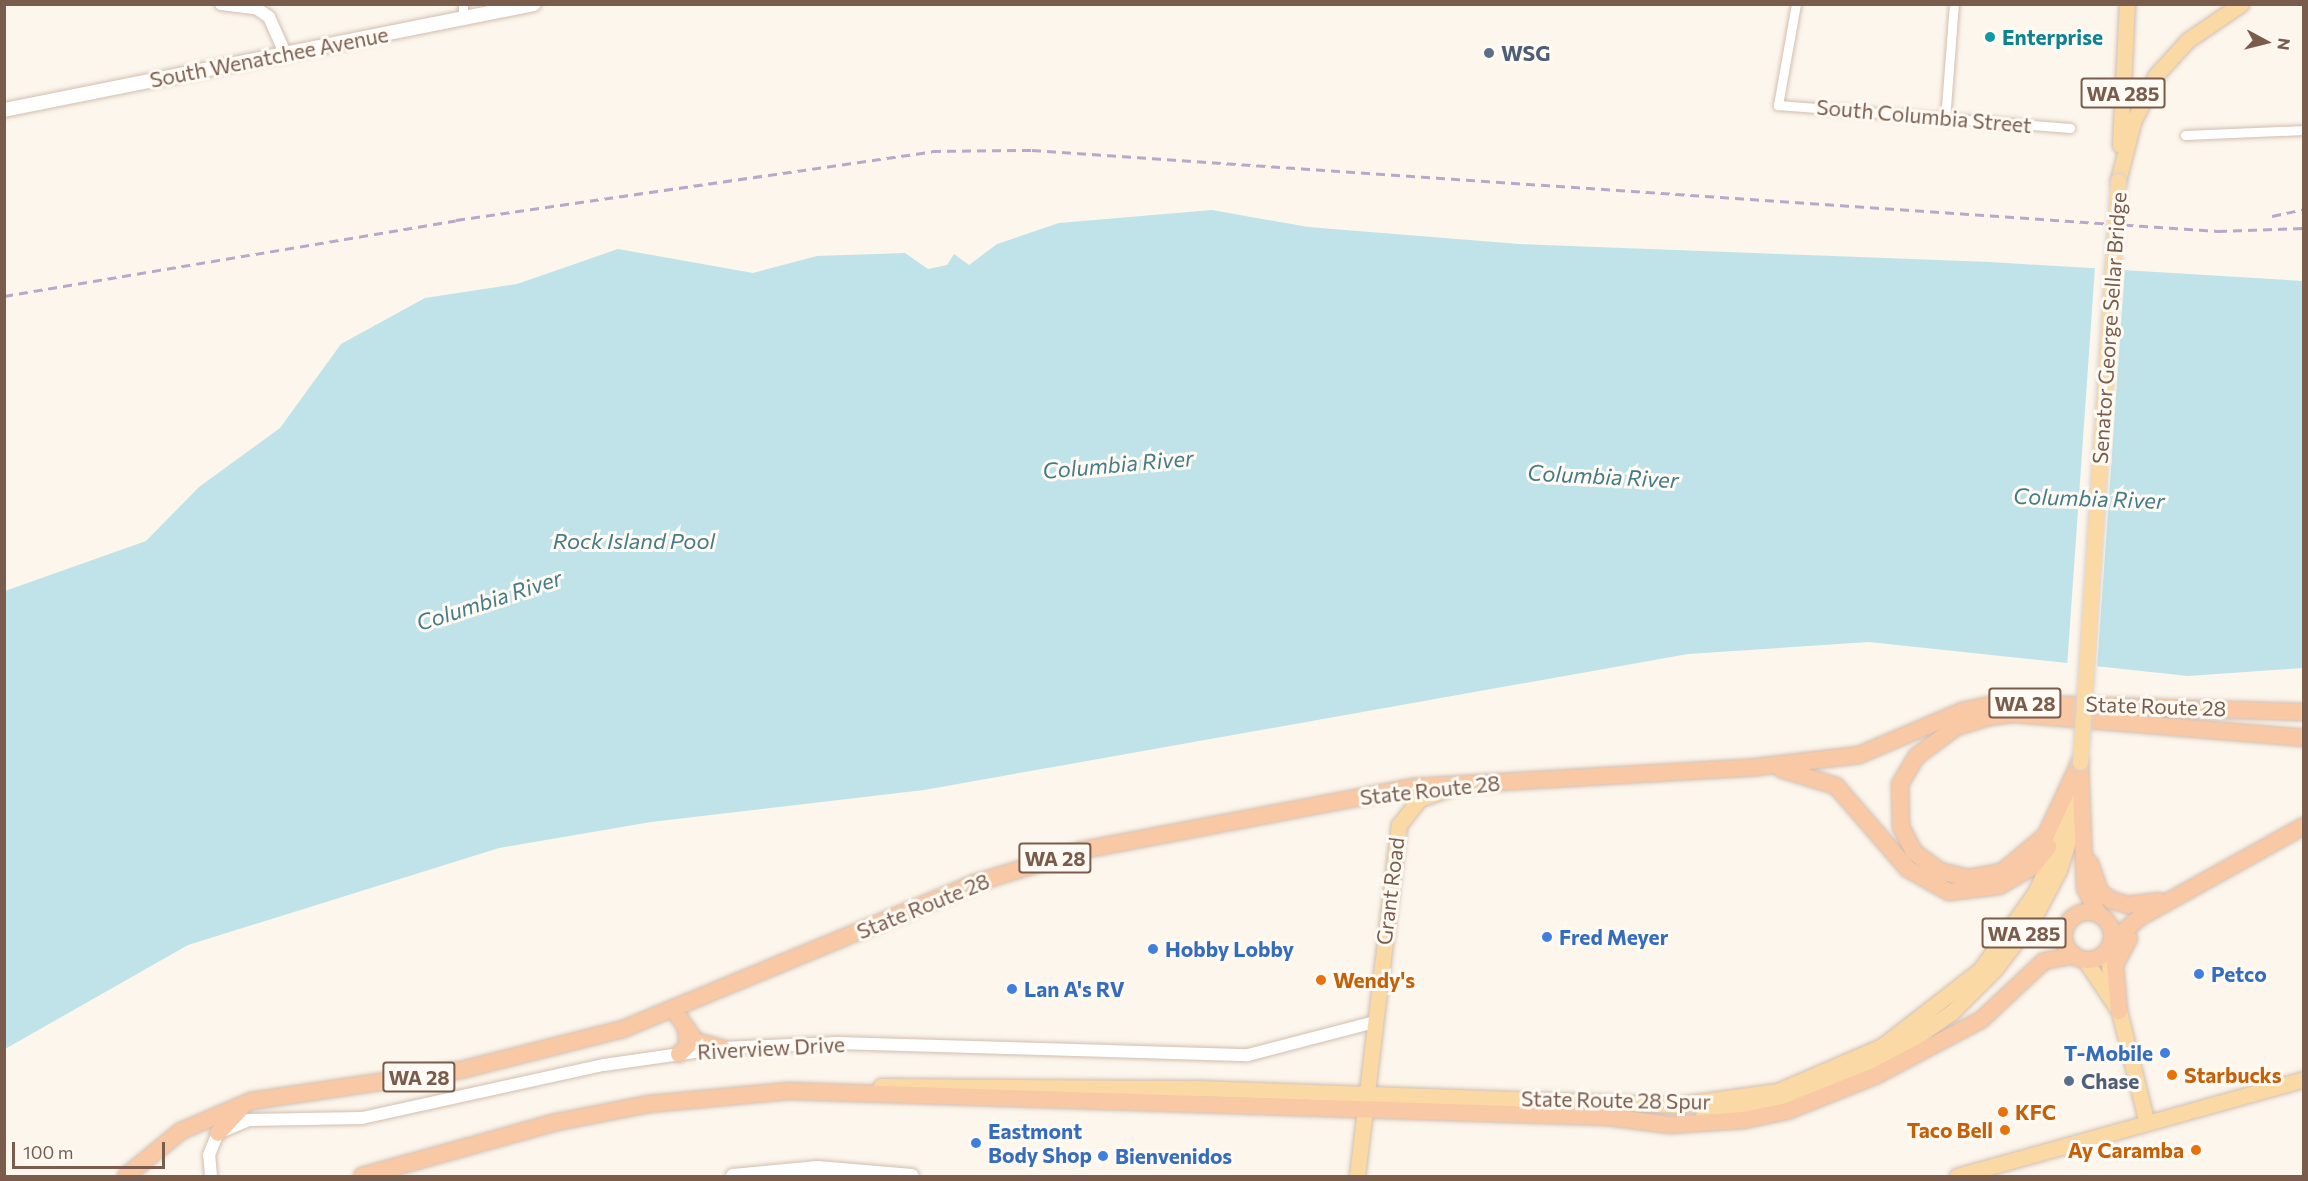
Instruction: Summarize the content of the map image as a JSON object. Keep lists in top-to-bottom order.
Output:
{
  "streets": {
    "highway": ["WA 28", "State Route 28"],
    "main road": [
      "South Wenatchee Avenue",
      "WA 285",
      "Senator George Sellar Bridge",
      "Grant Road",
      "State Route 28 Spur"
    ],
    "street": ["South Columbia Street", "Riverview Drive"]
  },
  "crossings": [
    ["WA 285", "Senator George Sellar Bridge"],
    ["WA 285", "State Route 28 Spur"],
    ["WA 28", "State Route 28"],
    ["State Route 28", "Grant Road"],
    ["Grant Road", "Riverview Drive"],
    ["Grant Road", "State Route 28 Spur"]
  ],
  "water": ["Columbia River", "Rock Island Pool"],
  "places": [
    "Enterprise",
    "WSG",
    "Fred Meyer",
    "Hobby Lobby",
    "Petco",
    "Wendy's",
    "Lan A's RV",
    "T-Mobile",
    "Starbucks",
    "Chase",
    "KFC",
    "Taco Bell",
    "Eastmont Body Shop",
    "Ay Caramba",
    "Bienvenidos"
  ],
  "scale_bar": "100 m",
  "north": "right"
}
